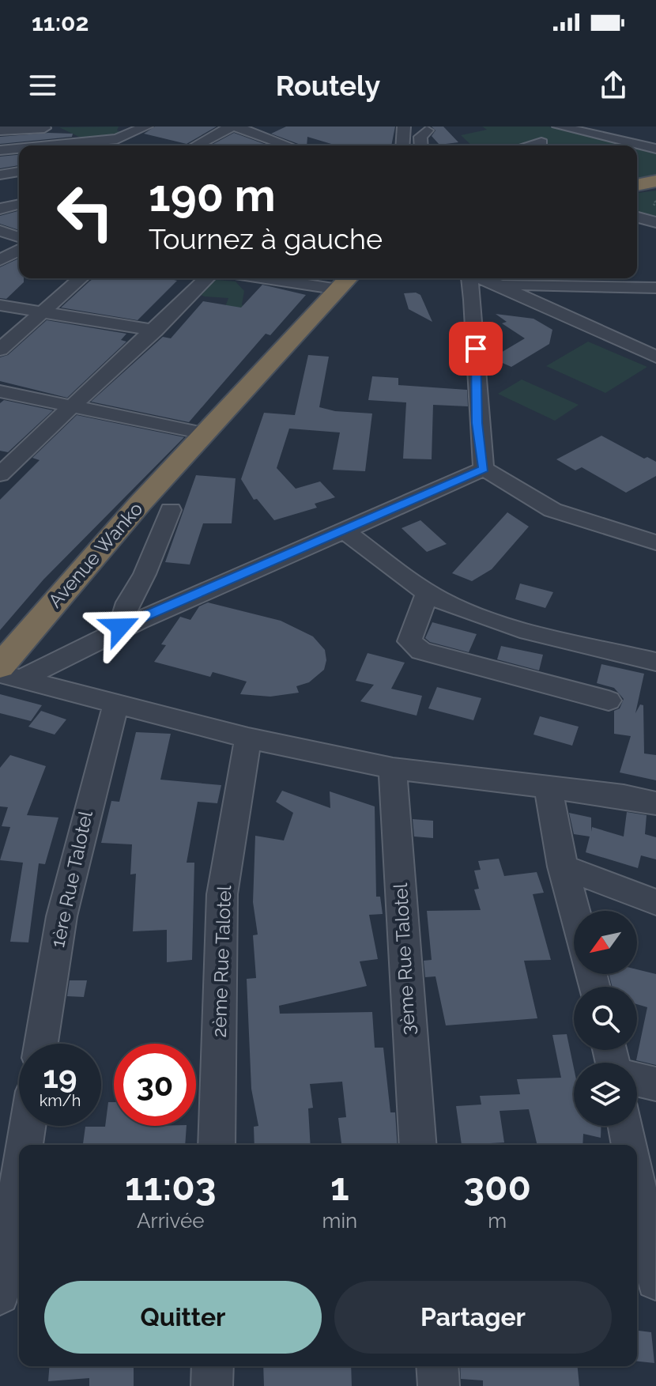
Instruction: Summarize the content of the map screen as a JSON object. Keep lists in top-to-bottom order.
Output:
{
  "streets": {
    "highway": ["Avenue Wanko"],
    "street": ["1ère Rue Talotel", "3ème Rue Talotel", "2ème Rue Talotel"]
  },
  "north": "bottom left",
  "page": {
    "status": "11:02",
    "header": "Routely",
    "turn": ["190 m", "Tournez à gauche"],
    "speed": "19 km/h",
    "limit": "30",
    "eta": [
      "11:03",
      "Arrivée",
      "1",
      "min",
      "300",
      "m"
    ],
    "buttons": ["Quitter", "Partager"]
  }
}
